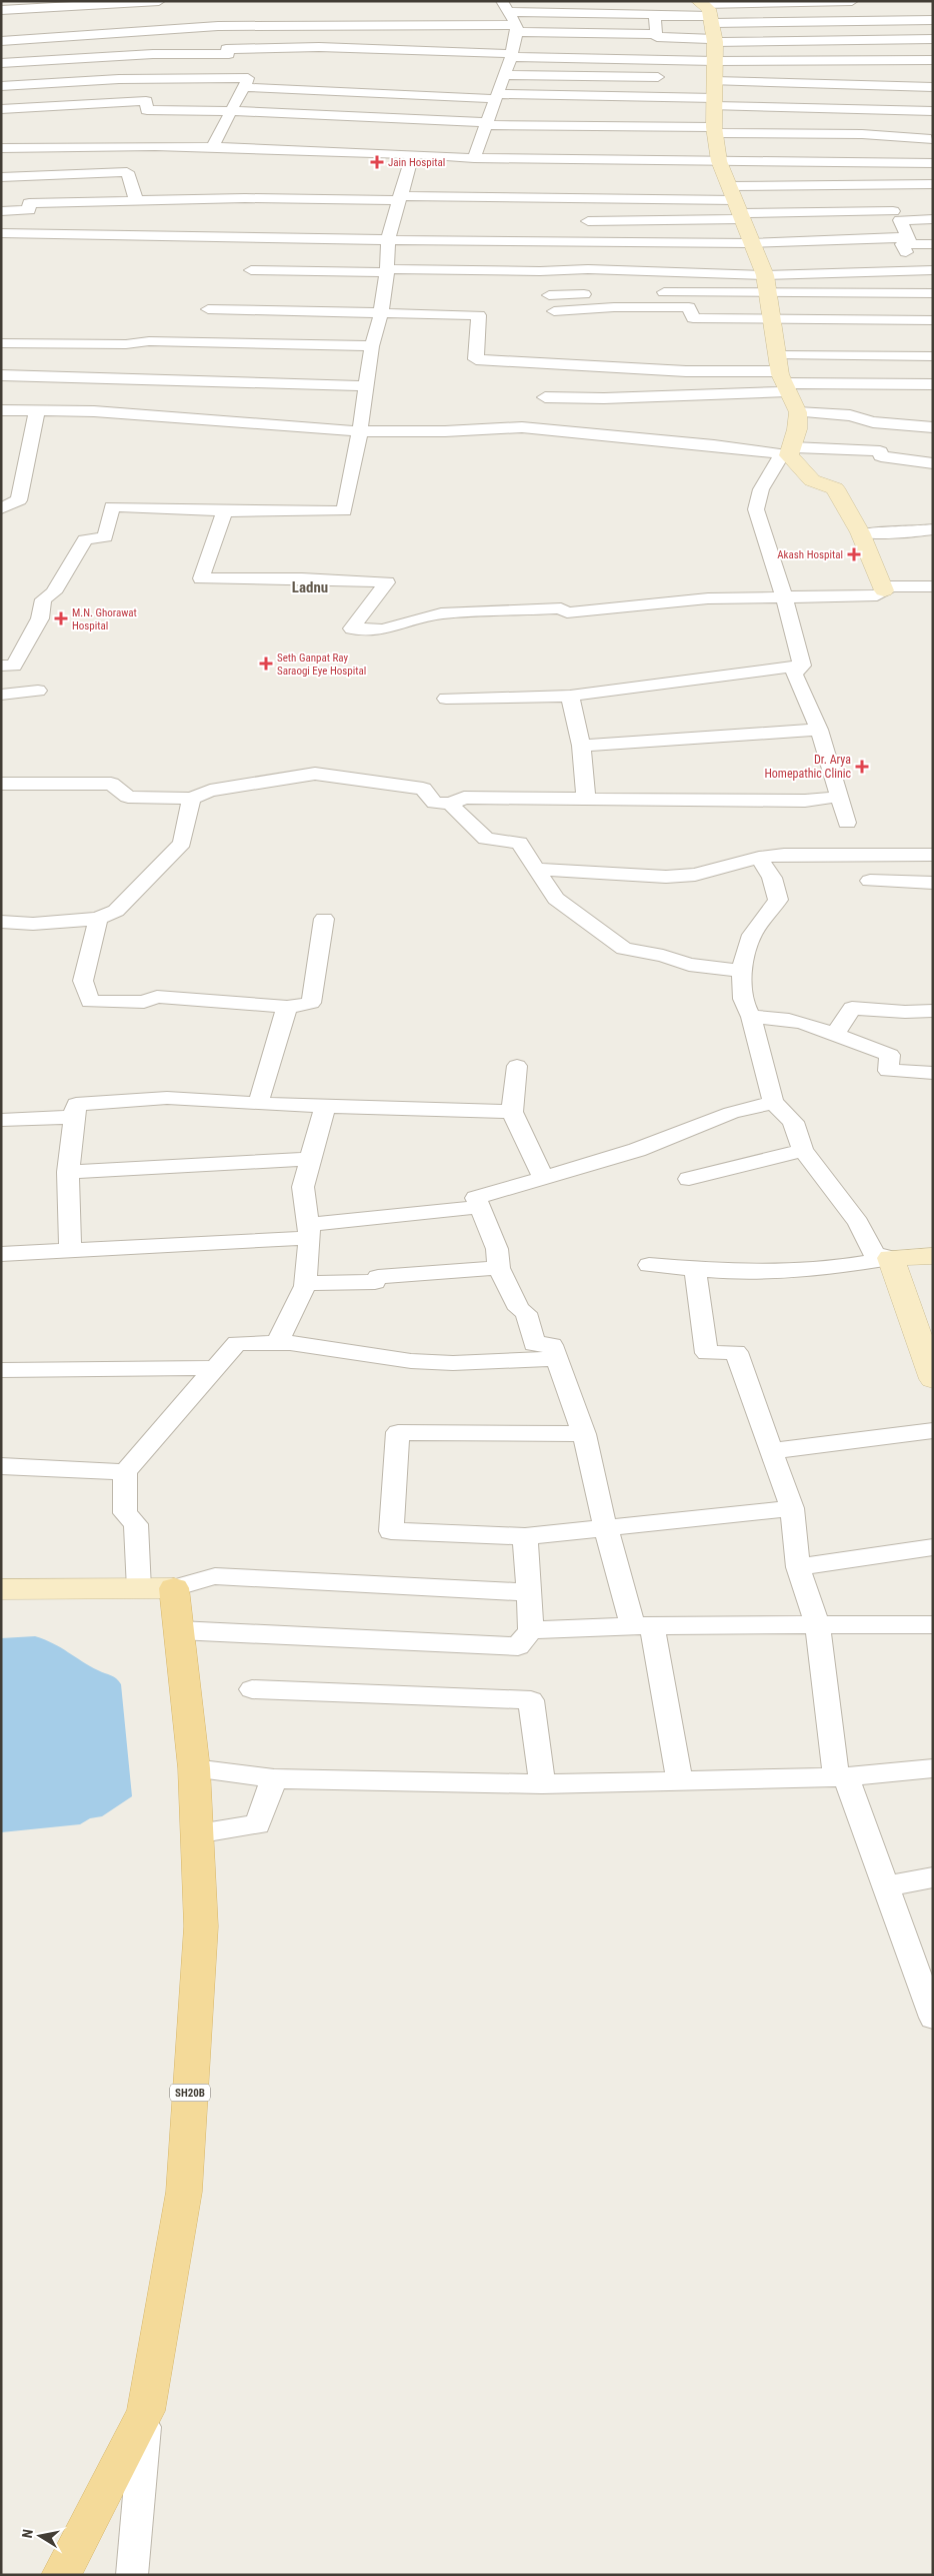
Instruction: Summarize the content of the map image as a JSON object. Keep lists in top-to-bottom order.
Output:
{
  "streets": {
    "main road": ["SH20B"]
  },
  "districts": ["Ladnu"],
  "places": {
    "health": [
      "Jain Hospital",
      "Akash Hospital",
      "M.N. Ghorawat Hospital",
      "Seth Ganpat Ray Saraogi Eye Hospital",
      "Dr. Arya Homepathic Clinic"
    ]
  },
  "north": "left"
}
